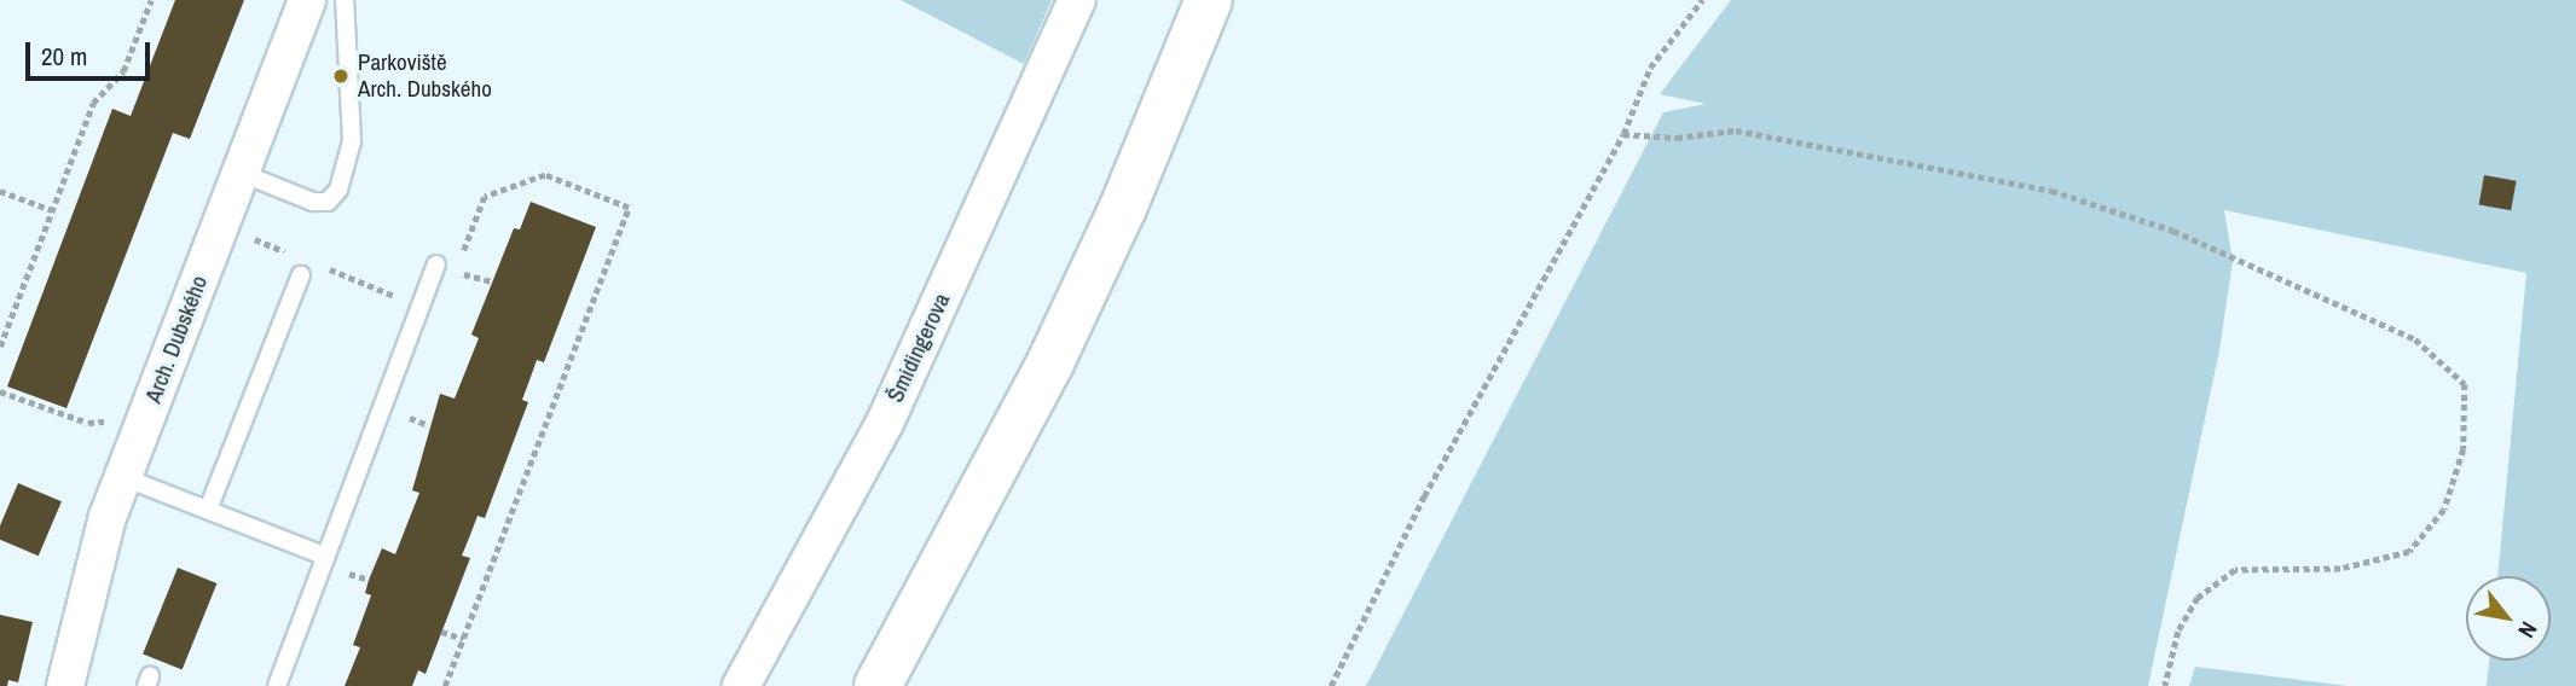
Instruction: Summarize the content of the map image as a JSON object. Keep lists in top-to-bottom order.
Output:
{
  "streets": {
    "street": ["Arch. Dubského", "Šmidingerova"]
  },
  "places": ["Parkoviště Arch. Dubského"],
  "scale_bar": "20 m",
  "north": "bottom right"
}
